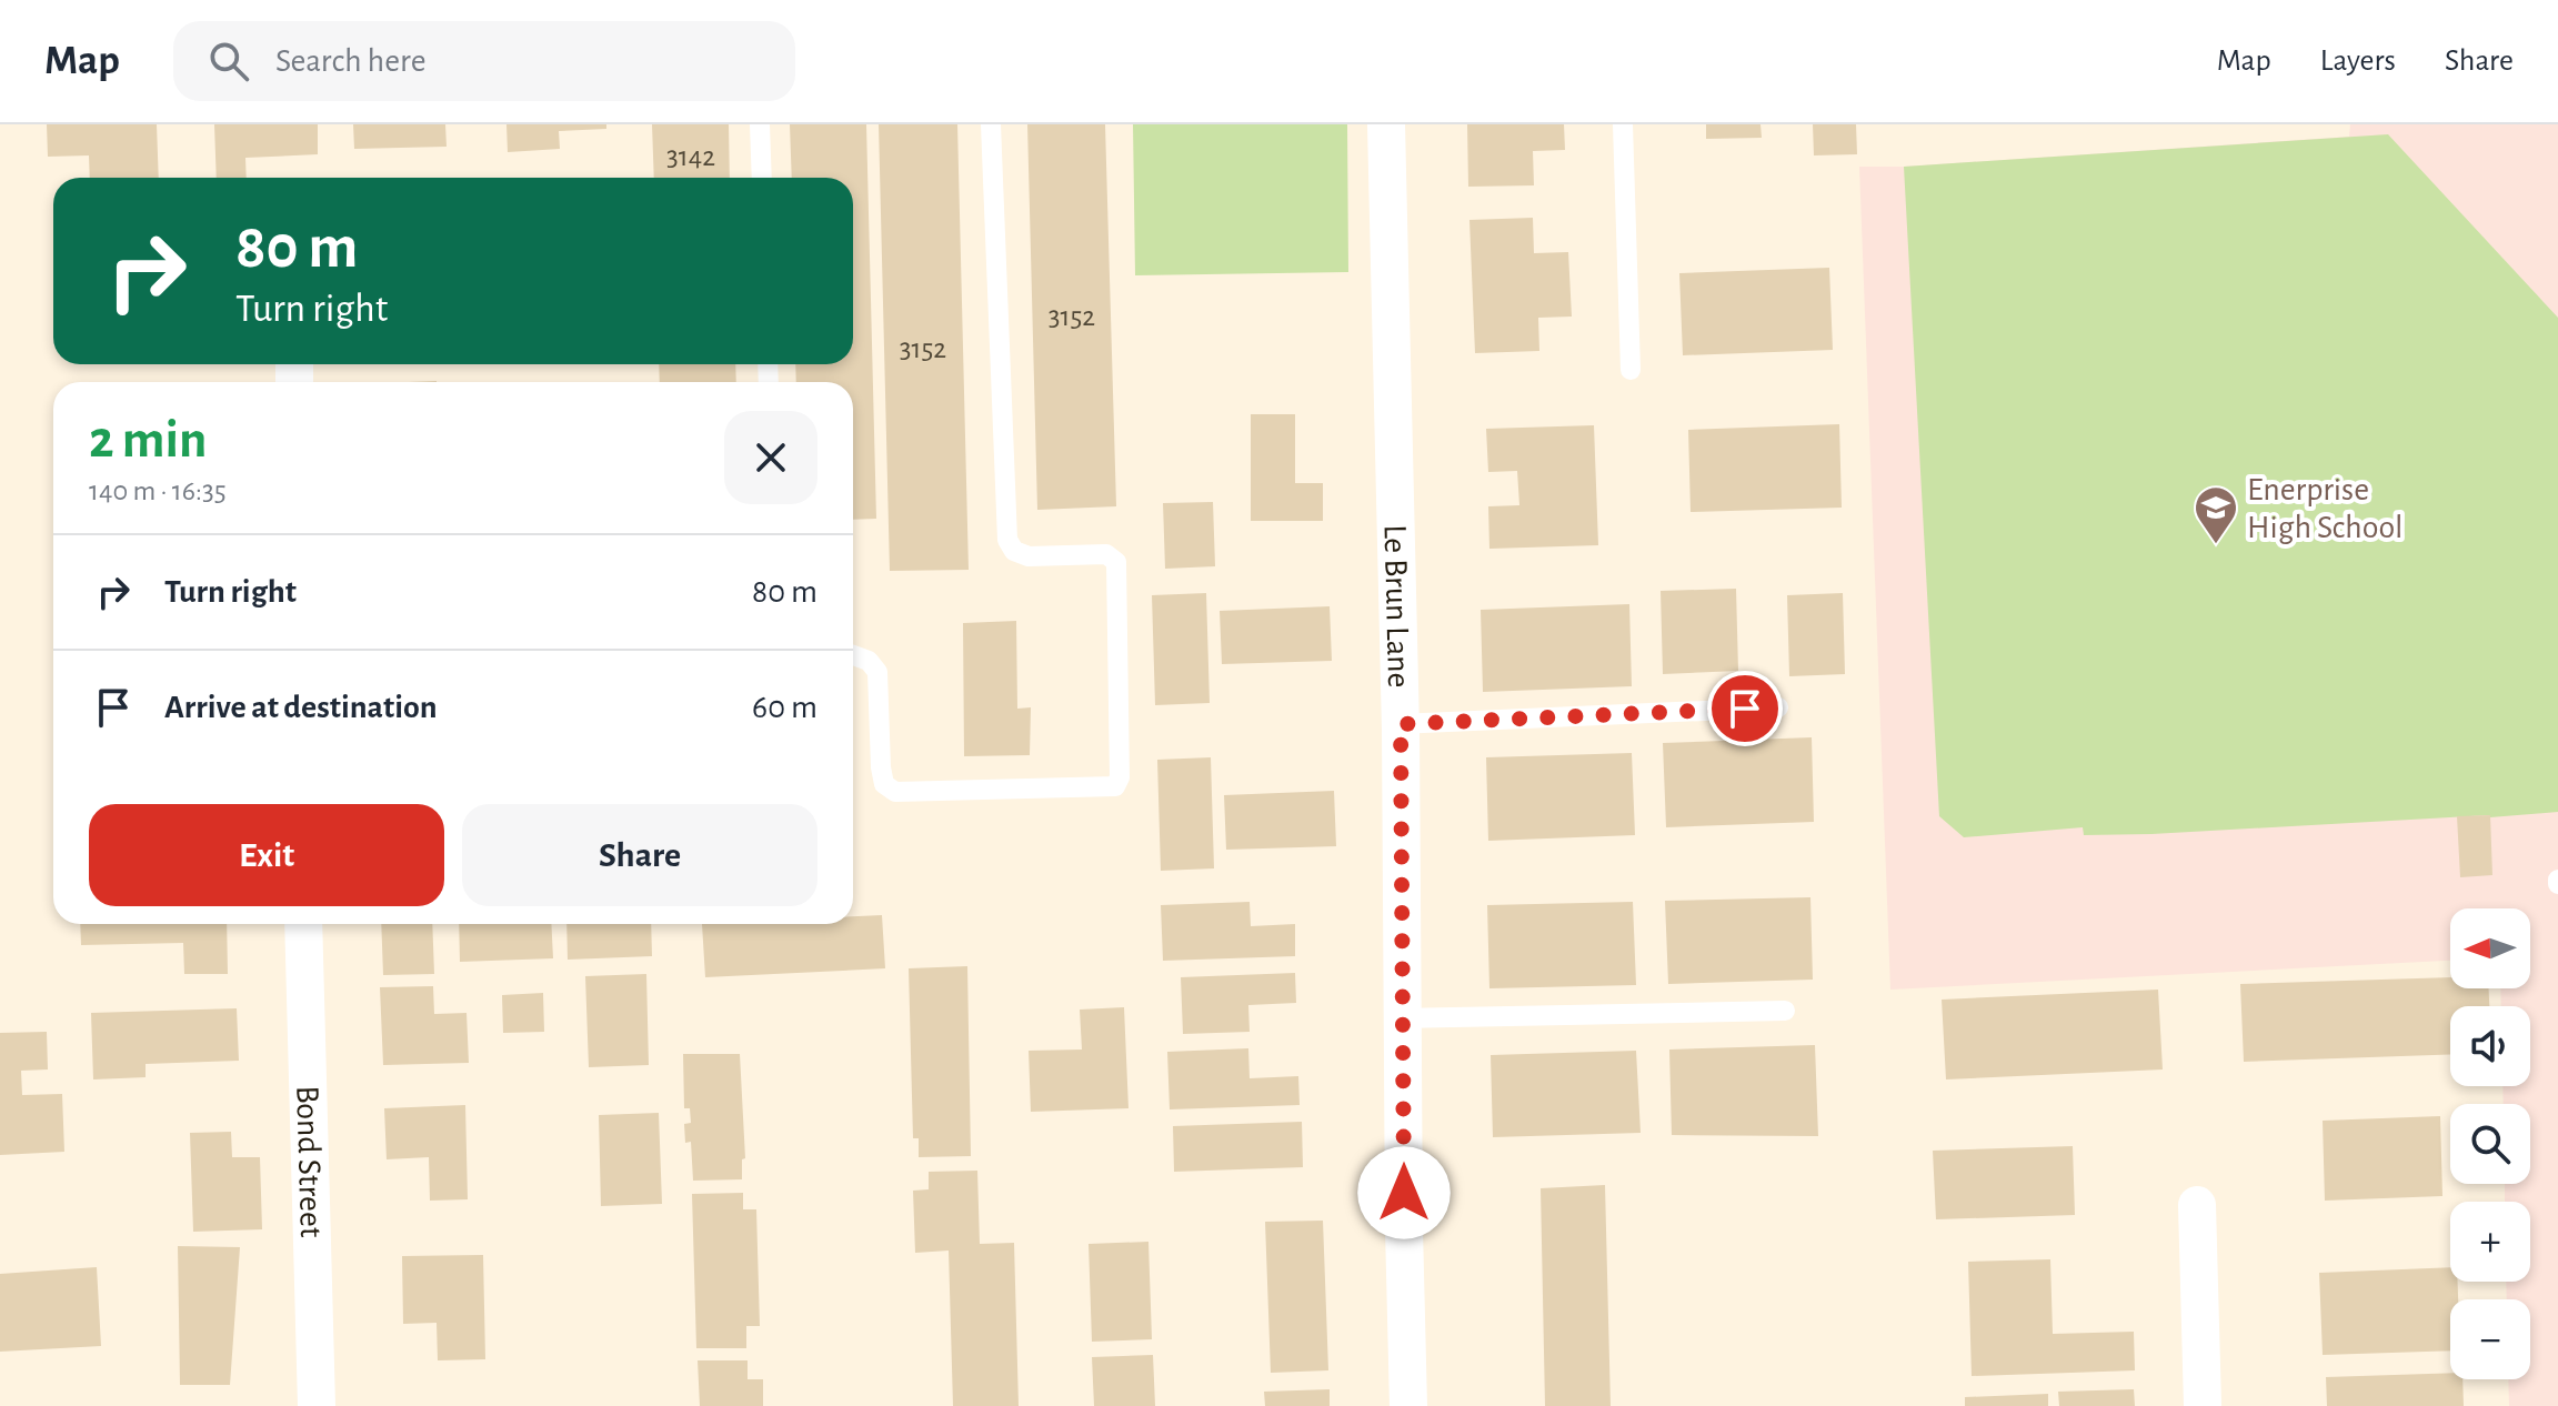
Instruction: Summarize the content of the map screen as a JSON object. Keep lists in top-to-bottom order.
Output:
{
  "streets": {
    "street": ["Le Brun Lane", "Bond Street"]
  },
  "places": {
    "school or university": ["Enerprise High School"]
  },
  "house_numbers": ["3142", "3152", "3152"],
  "north": "left",
  "page": {
    "header": "Map",
    "search": "Search here",
    "nav": ["Map", "Layers", "Share"],
    "turn": ["80 m", "Turn right"],
    "heading": ["2 min", "140 m · 16:35"],
    "list": [
      {
        "name": "Turn right",
        "value": "80 m"
      },
      {
        "name": "Arrive at destination",
        "value": "60 m"
      }
    ],
    "buttons": ["Exit", "Share"],
    "map_buttons": ["+", "−"]
  }
}
